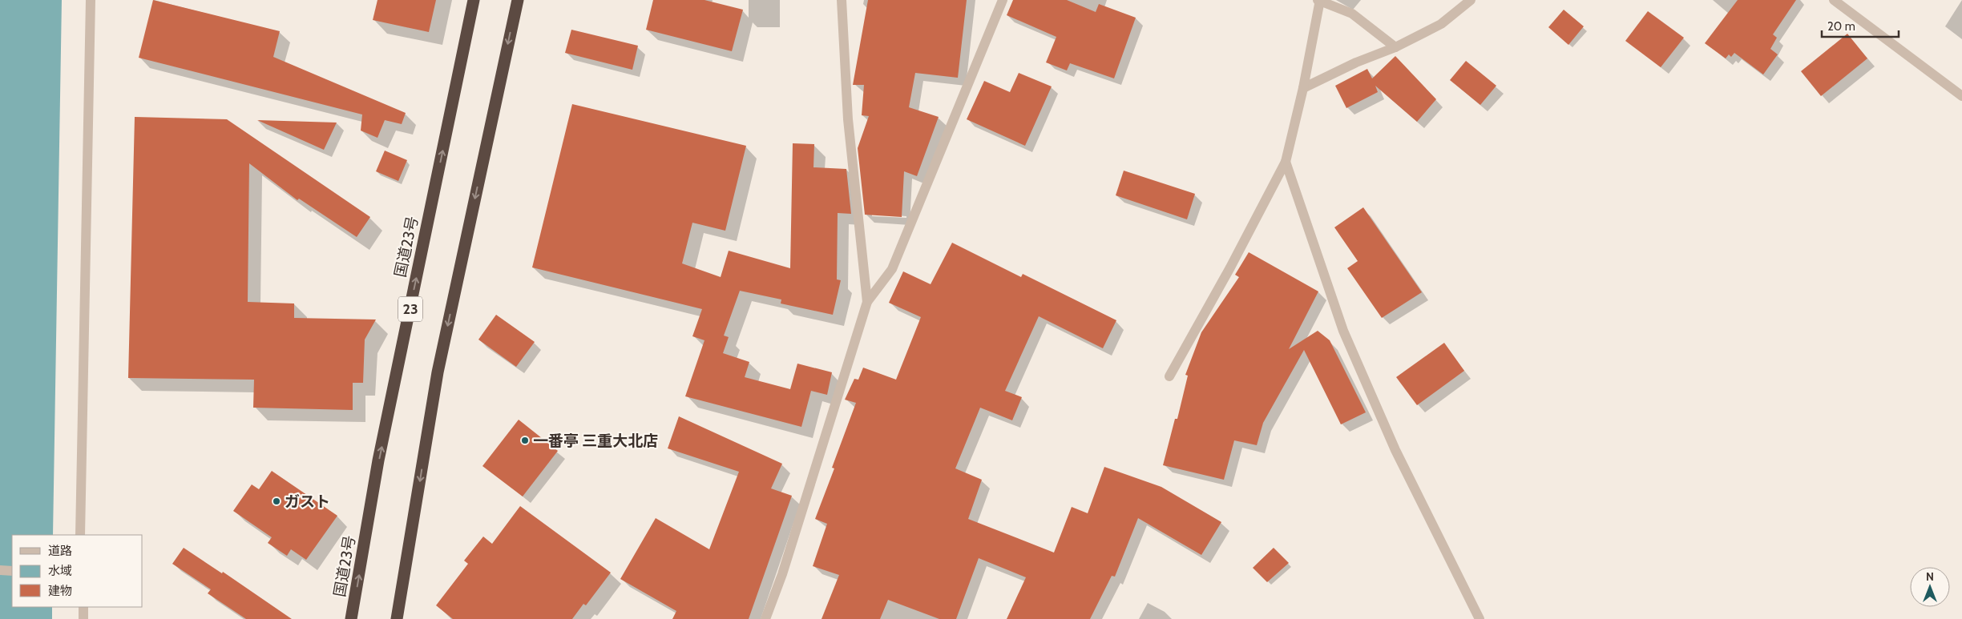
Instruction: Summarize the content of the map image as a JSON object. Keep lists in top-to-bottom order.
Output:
{
  "streets": {
    "highway": ["国道23号", "23"]
  },
  "places": ["一番亭 三重大北店", "ガスト"],
  "legend": ["道路", "水域", "建物"],
  "scale_bar": "20 m",
  "north": "top"
}
